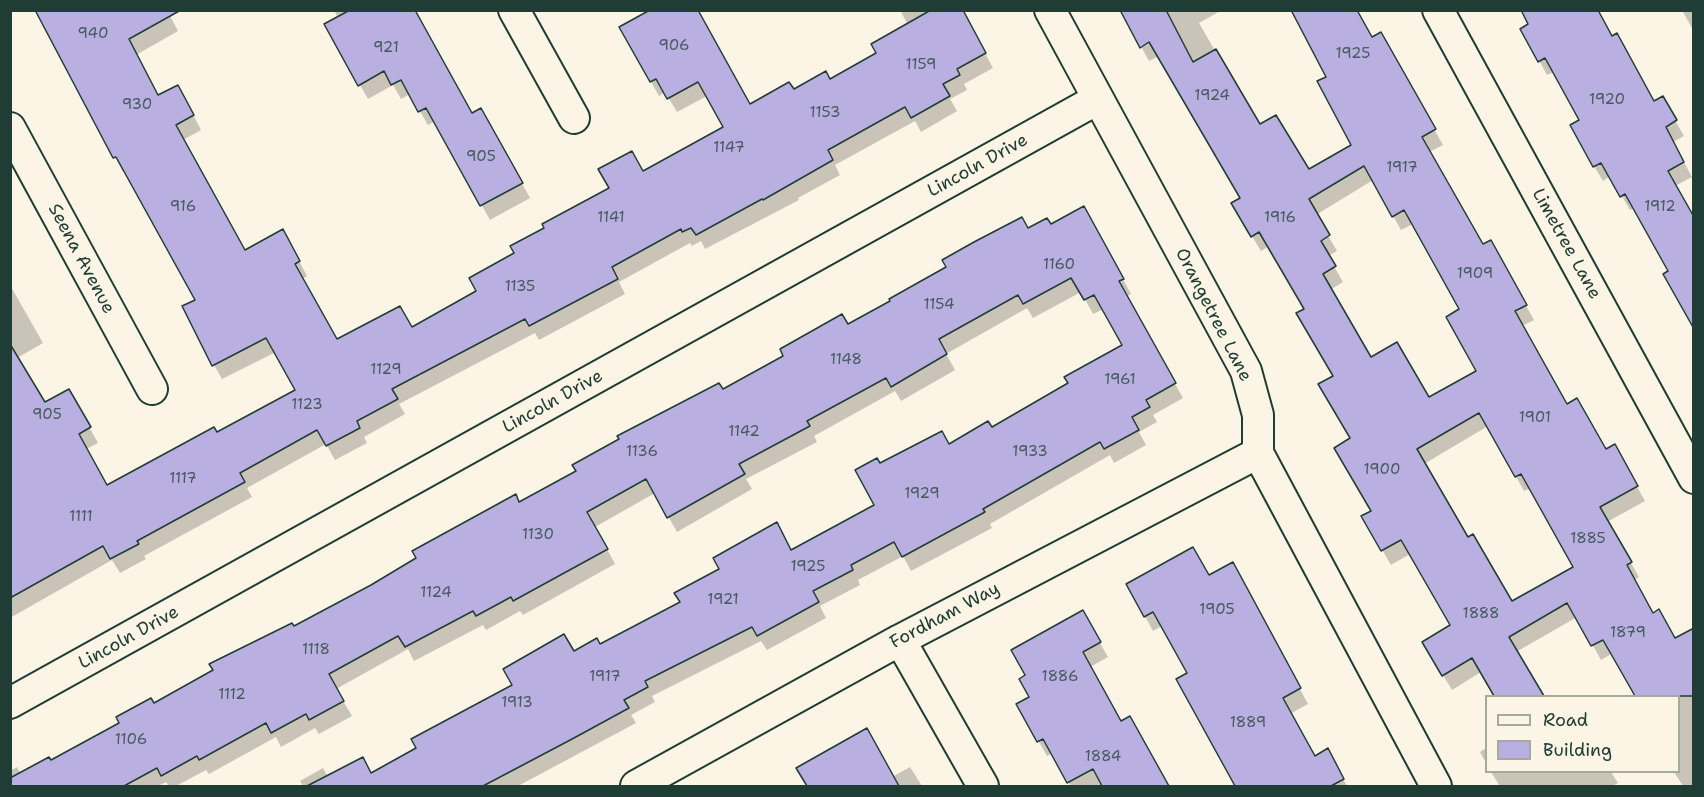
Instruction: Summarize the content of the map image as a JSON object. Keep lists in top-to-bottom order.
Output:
{
  "streets": {
    "street": [
      "Lincoln Drive",
      "Limetree Lane",
      "Seena Avenue",
      "Orangetree Lane",
      "Fordham Way"
    ]
  },
  "crossings": [
    ["Lincoln Drive", "Orangetree Lane"],
    ["Orangetree Lane", "Fordham Way"]
  ],
  "house_numbers": [
    "940",
    "906",
    "921",
    "1925",
    "1159",
    "1924",
    "1920",
    "930",
    "1153",
    "1147",
    "905",
    "1917",
    "916",
    "1912",
    "1141",
    "1916",
    "1160",
    "1909",
    "1135",
    "1154",
    "1148",
    "1129",
    "1961",
    "1123",
    "905",
    "1901",
    "1142",
    "1136",
    "1933",
    "1900",
    "1117",
    "1929",
    "1111",
    "1130",
    "1885",
    "1925",
    "1124",
    "1921",
    "1905",
    "1888",
    "1879",
    "1118",
    "1917",
    "1886",
    "1112",
    "1913",
    "1889",
    "1106",
    "1884"
  ],
  "legend": ["Road", "Building"]
}
